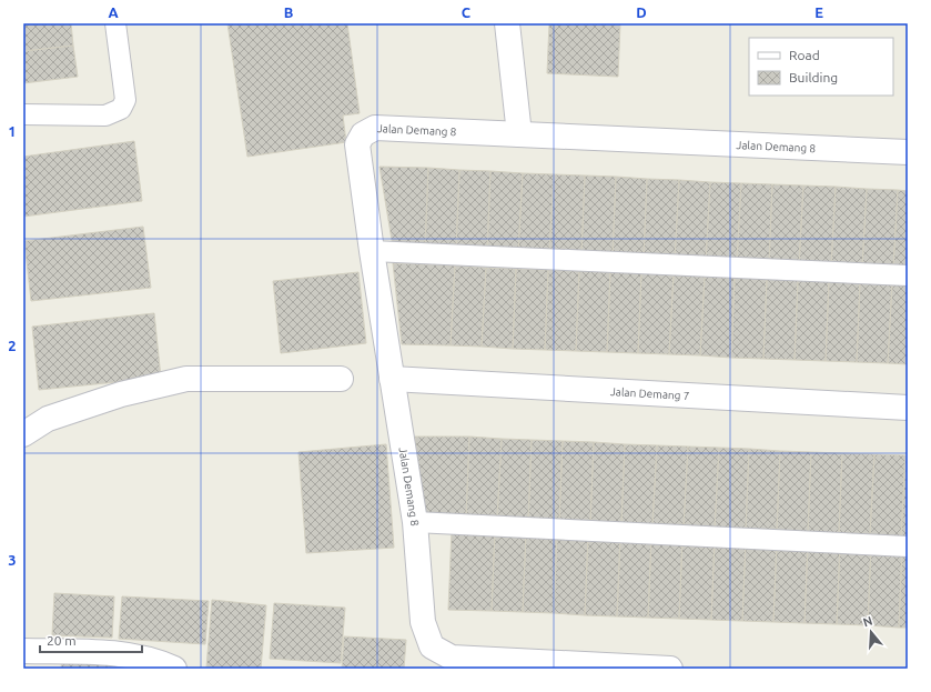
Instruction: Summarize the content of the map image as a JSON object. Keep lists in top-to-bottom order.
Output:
{
  "streets": {
    "street": ["Jalan Demang 8", "Jalan Demang 7"]
  },
  "crossings": [
    ["Jalan Demang 8", "Jalan Demang 7"]
  ],
  "legend": ["Road", "Building"],
  "scale_bar": "20 m",
  "north": "top",
  "grid": {
    "columns": [
      "A",
      "B",
      "C",
      "D",
      "E"
    ],
    "rows": ["1", "2", "3"]
  }
}
